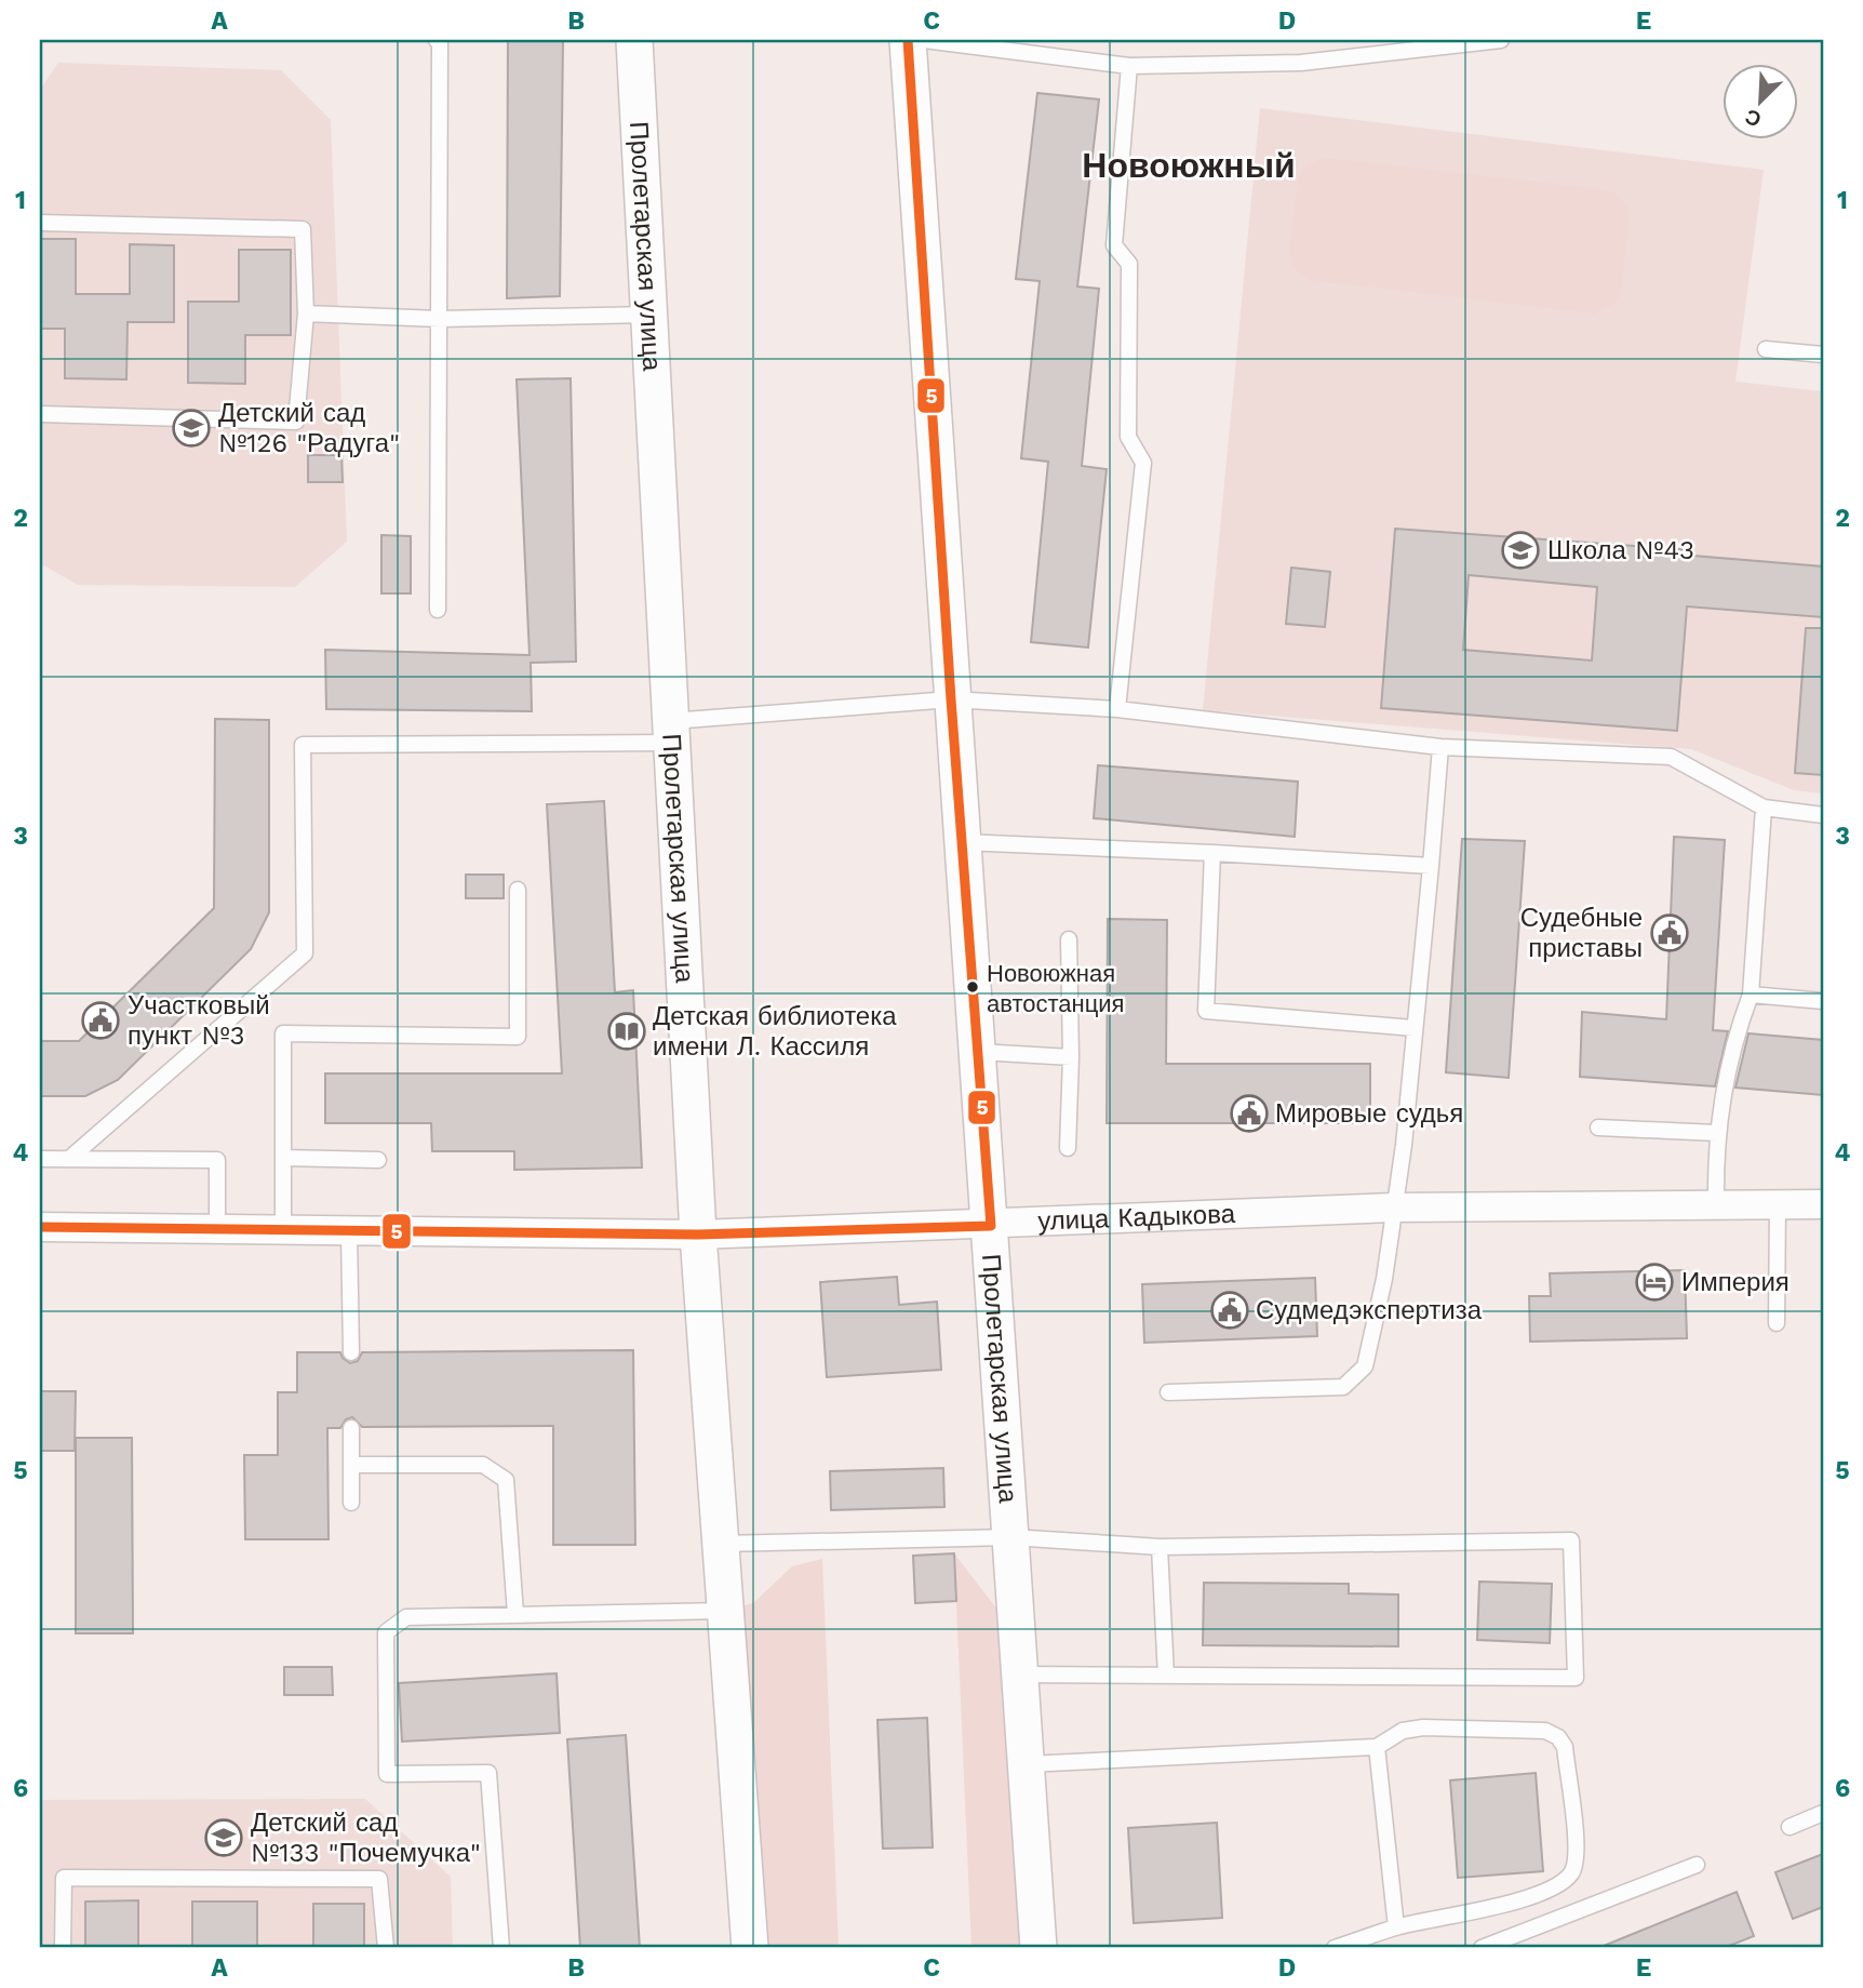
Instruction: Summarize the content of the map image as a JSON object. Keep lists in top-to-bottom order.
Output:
{
  "streets": {
    "street": ["Пролетарская улица", "улица Кадыкова"]
  },
  "crossings": [
    ["Пролетарская улица", "улица Кадыкова"]
  ],
  "districts": ["Новоюжный"],
  "places": {
    "school or university": ["Детский сад №126 \"Радуга\"", "Школа №43", "Детский сад №133 \"Почемучка\""],
    "public building": [
      "Судебные приставы",
      "Участковый пункт №3",
      "Мировые судья",
      "Судмедэкспертиза"
    ],
    "other": ["Новоюжная автостанция"],
    "library": ["Детская библиотека имени Л. Кассиля"],
    "hotel": ["Империя"]
  },
  "lines": ["transit line 5"],
  "north": "bottom left",
  "grid": {
    "columns": [
      "A",
      "B",
      "C",
      "D",
      "E"
    ],
    "rows": [
      "1",
      "2",
      "3",
      "4",
      "5",
      "6"
    ]
  }
}
